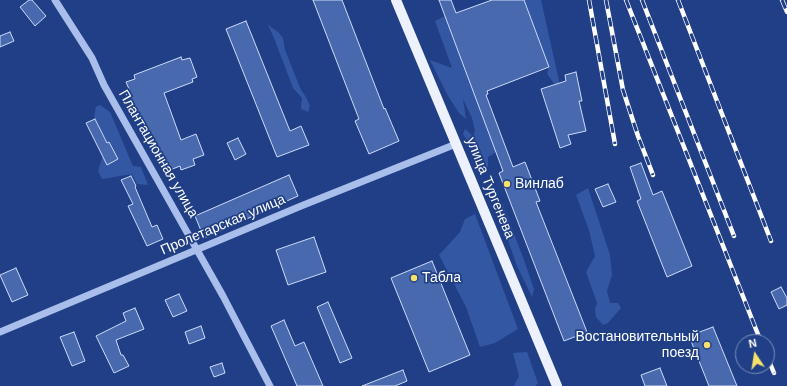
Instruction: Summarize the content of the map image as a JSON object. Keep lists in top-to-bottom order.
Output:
{
  "streets": {
    "main road": ["улица Тургенева"],
    "street": ["Плантационная улица", "Пролетарская улица"]
  },
  "crossings": [
    ["Плантационная улица", "Пролетарская улица"],
    ["улица Тургенева", "Пролетарская улица"]
  ],
  "places": ["Винлаб", "Табла", "Востановительный поезд"],
  "north": "top"
}
